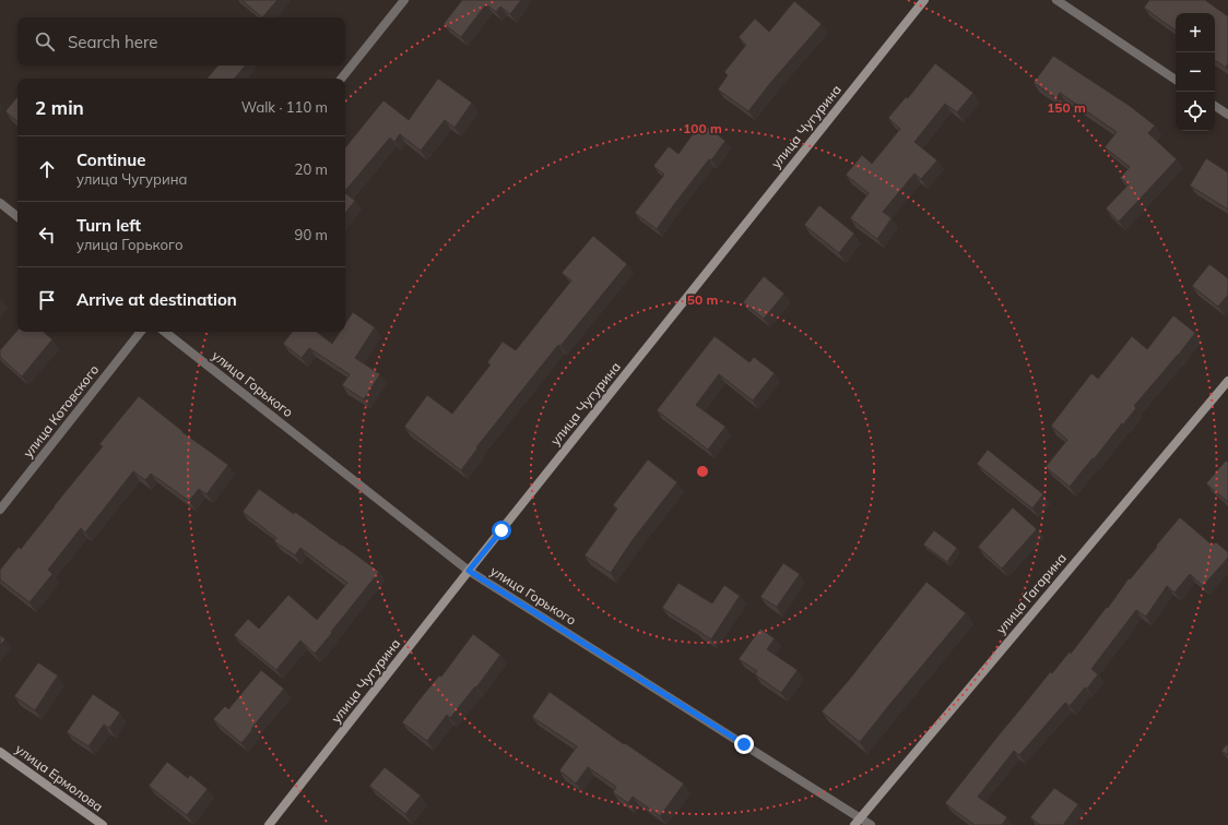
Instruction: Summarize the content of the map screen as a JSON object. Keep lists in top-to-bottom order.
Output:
{
  "streets": {
    "street": [
      "улица Чугурина",
      "улица Горького",
      "улица Котовского",
      "улица Гагарина",
      "улица Ермолова"
    ]
  },
  "crossings": [
    ["улица Чугурина", "улица Горького"],
    ["улица Горького", "улица Гагарина"]
  ],
  "page": {
    "map_buttons": ["+", "−"],
    "search": "Search here",
    "heading": ["2 min", "Walk · 110 m"],
    "list": [
      ["Continue", "улица Чугурина", "20 m"],
      ["Turn left", "улица Горького", "90 m"],
      "Arrive at destination"
    ]
  },
  "rings": ["150 m", "100 m", "50 m"]
}
